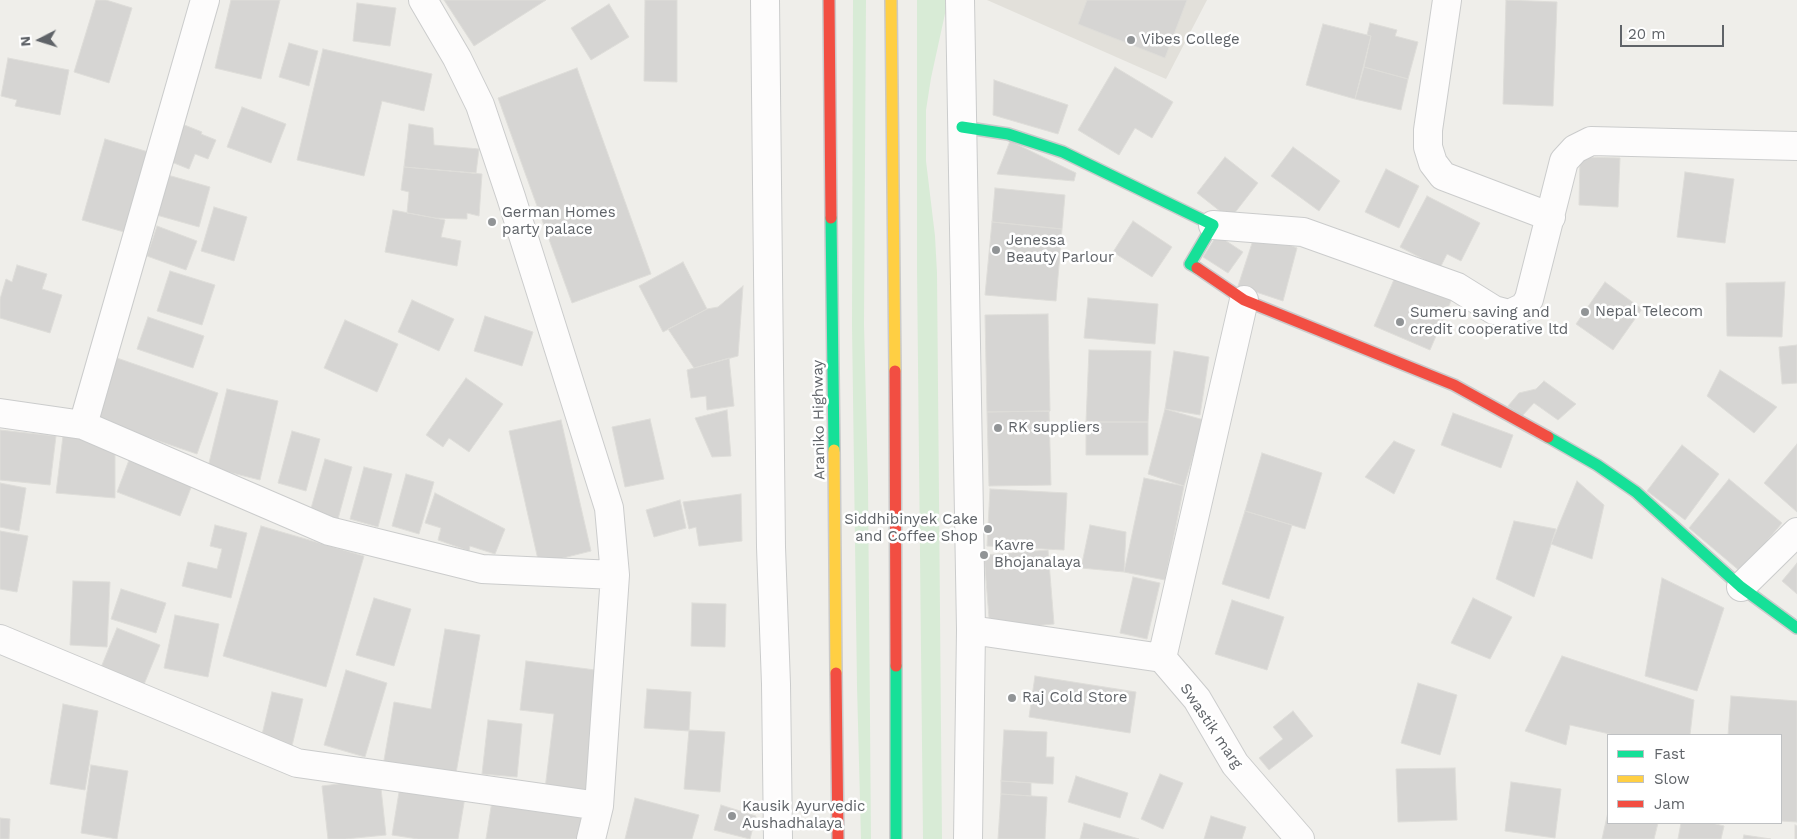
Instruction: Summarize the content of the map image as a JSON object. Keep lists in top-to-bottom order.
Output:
{
  "streets": {
    "main road": ["Araniko Highway"],
    "street": ["Swastik marg"]
  },
  "places": [
    "Vibes College",
    "German Homes party palace",
    "Jenessa Beauty Parlour",
    "Nepal Telecom",
    "Sumeru saving and credit cooperative ltd",
    "RK suppliers",
    "Siddhibinyek Cake and Coffee Shop",
    "Kavre Bhojanalaya",
    "Raj Cold Store",
    "Kausik Ayurvedic Aushadhalaya"
  ],
  "legend": ["Fast", "Slow", "Jam"],
  "scale_bar": "20 m",
  "north": "left"
}
